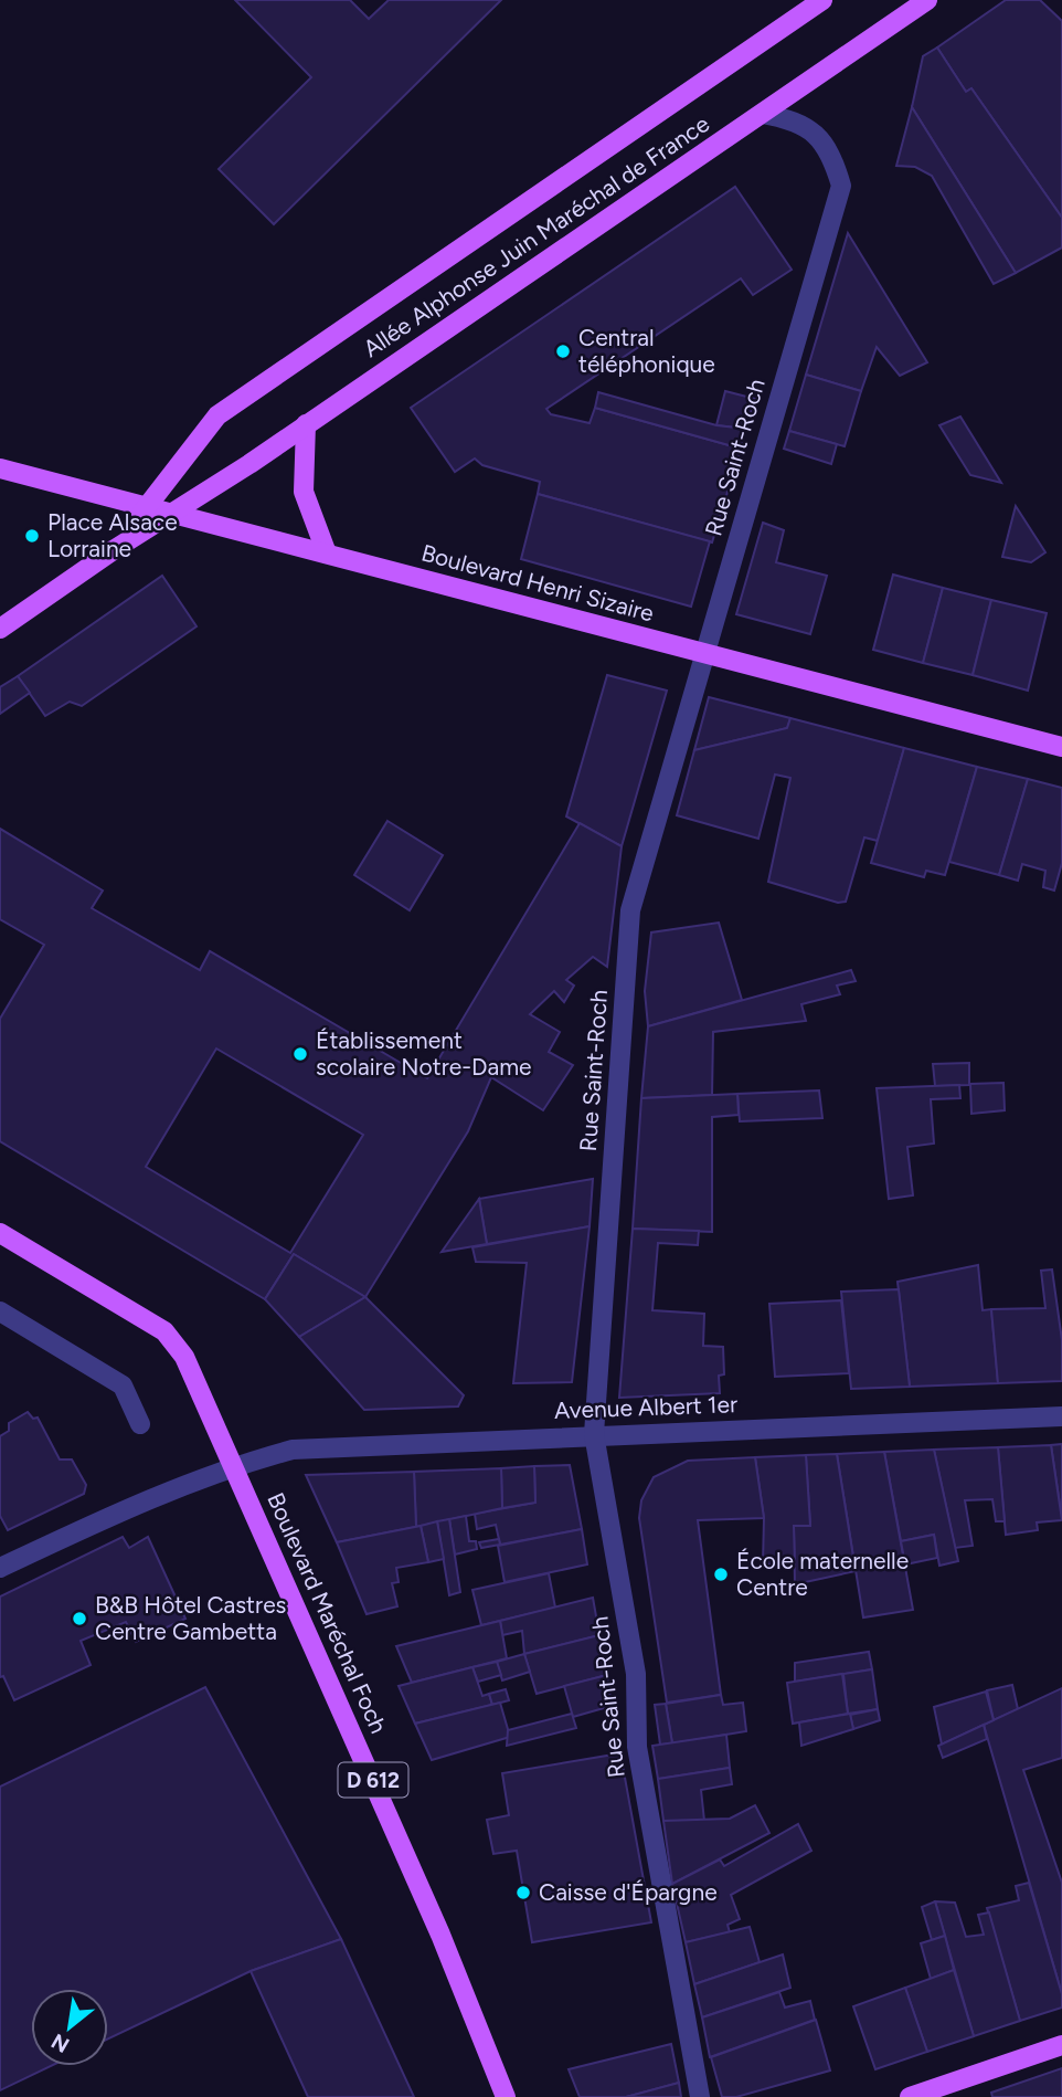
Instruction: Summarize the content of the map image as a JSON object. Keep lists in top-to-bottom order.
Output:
{
  "streets": {
    "main road": [
      "Allée Alphonse Juin Maréchal de France",
      "Boulevard Henri Sizaire",
      "Boulevard Maréchal Foch",
      "D 612"
    ],
    "street": ["Rue Saint-Roch", "Avenue Albert 1er"]
  },
  "crossings": [
    ["Allée Alphonse Juin Maréchal de France", "Rue Saint-Roch"],
    ["Allée Alphonse Juin Maréchal de France", "Boulevard Henri Sizaire"],
    ["Rue Saint-Roch", "Boulevard Henri Sizaire"],
    ["Rue Saint-Roch", "Avenue Albert 1er"],
    ["Avenue Albert 1er", "Boulevard Maréchal Foch"]
  ],
  "places": [
    "Central téléphonique",
    "Place Alsace Lorraine",
    "Établissement scolaire Notre-Dame",
    "École maternelle Centre",
    "B&B Hôtel Castres Centre Gambetta",
    "Caisse d'Épargne"
  ],
  "north": "bottom left"
}
